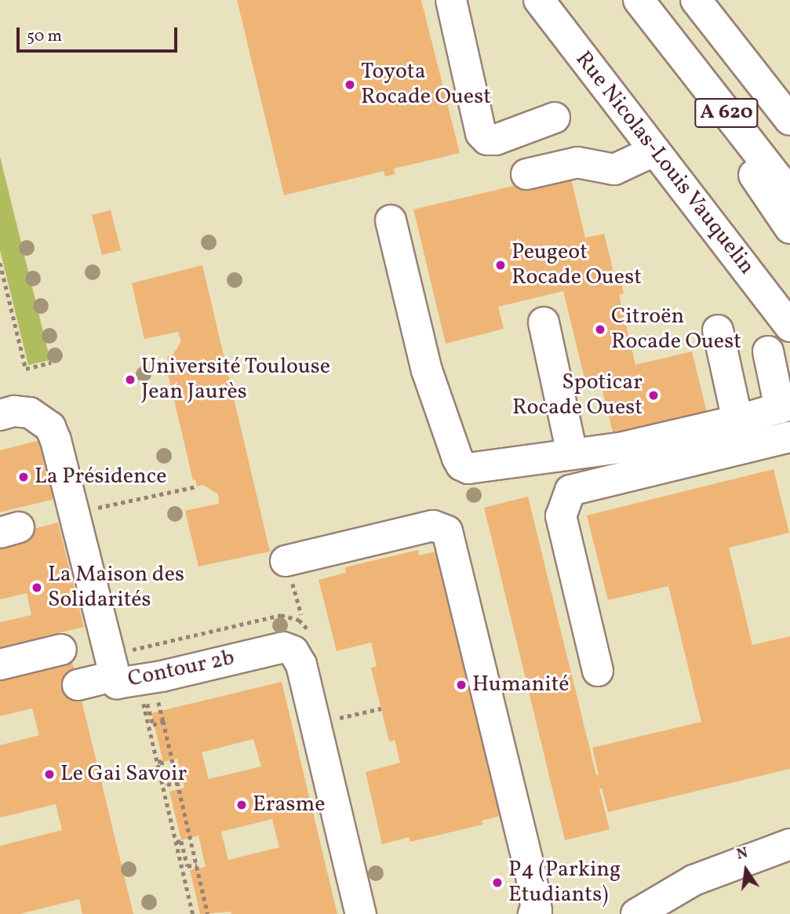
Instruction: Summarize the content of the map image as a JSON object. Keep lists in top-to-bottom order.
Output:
{
  "streets": {
    "main road": ["A 620", "Rue Nicolas-Louis Vauquelin", "Contour 2b"]
  },
  "places": [
    "Toyota Rocade Ouest",
    "Peugeot Rocade Ouest",
    "Citroën Rocade Ouest",
    "Université Toulouse Jean Jaurès",
    "Spoticar Rocade Ouest",
    "La Présidence",
    "La Maison des Solidarités",
    "Humanité",
    "Le Gai Savoir",
    "Erasme",
    "P4 (Parking Etudiants)"
  ],
  "scale_bar": "50 m",
  "north": "top"
}
